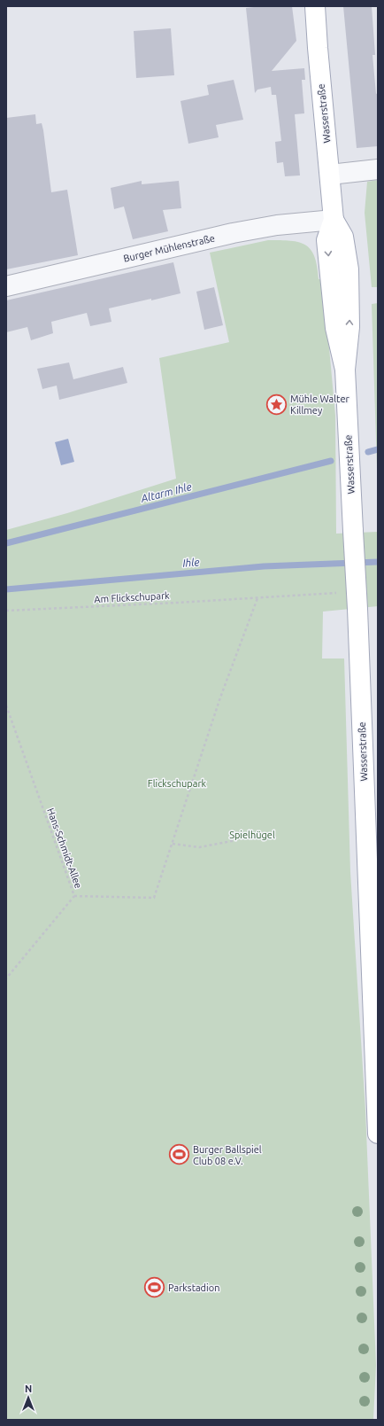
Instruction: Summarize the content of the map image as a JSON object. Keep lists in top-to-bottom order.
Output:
{
  "streets": {
    "main road": ["Wasserstraße"],
    "street": ["Burger Mühlenstraße"],
    "path": ["Am Flickschupark", "Hans-Schmidt-Allee"]
  },
  "crossings": [
    ["Wasserstraße", "Burger Mühlenstraße"]
  ],
  "water": ["Altarm Ihle", "Ihle"],
  "parks": ["Flickschupark", "Spielhügel"],
  "places": {
    "place": ["Mühle Walter Killmey"],
    "sports": ["Burger Ballspiel Club 08 e.V.", "Parkstadion"]
  },
  "north": "top"
}
